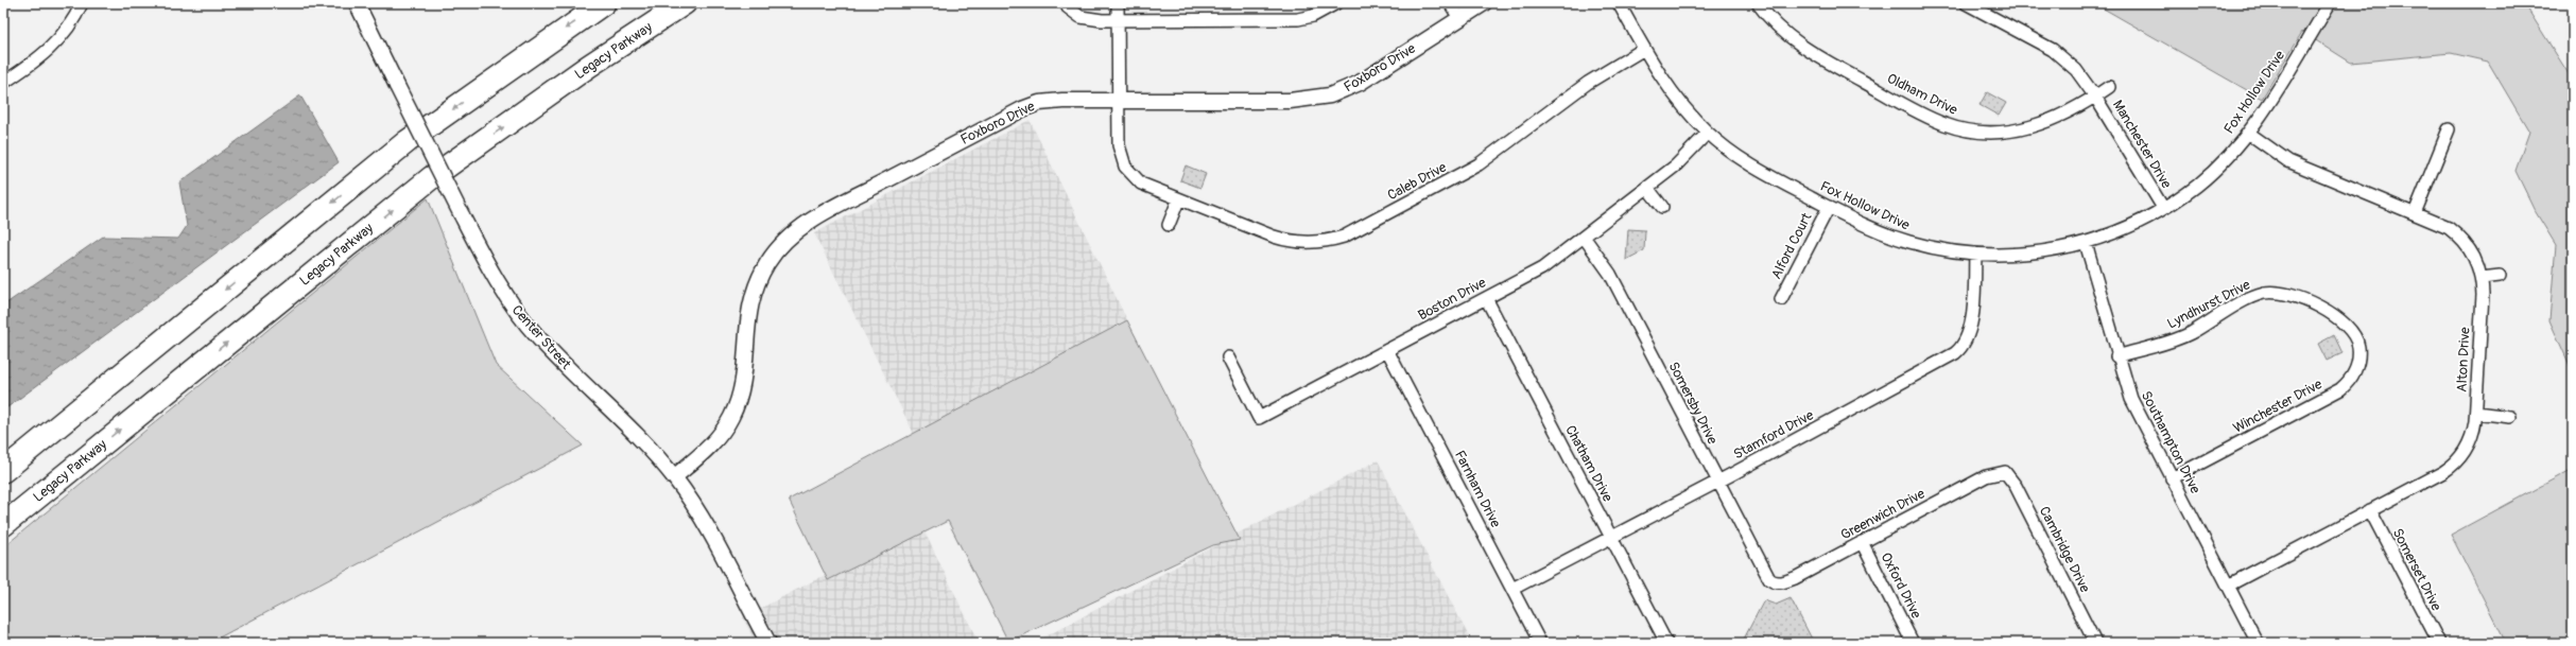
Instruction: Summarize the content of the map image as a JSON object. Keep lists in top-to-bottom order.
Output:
{
  "streets": {
    "highway": ["Legacy Parkway"],
    "street": [
      "Foxboro Drive",
      "Fox Hollow Drive",
      "Oldham Drive",
      "Manchester Drive",
      "Caleb Drive",
      "Alford Court",
      "Boston Drive",
      "Lyndhurst Drive",
      "Center Street",
      "Alton Drive",
      "Somersby Drive",
      "Winchester Drive",
      "Stamford Drive",
      "Southampton Drive",
      "Chatham Drive",
      "Farnham Drive",
      "Greenwich Drive",
      "Cambridge Drive",
      "Somerset Drive",
      "Oxford Drive"
    ]
  },
  "crossings": [
    ["Foxboro Drive", "Caleb Drive"],
    ["Foxboro Drive", "Center Street"],
    ["Fox Hollow Drive", "Manchester Drive"],
    ["Fox Hollow Drive", "Caleb Drive"],
    ["Fox Hollow Drive", "Alford Court"],
    ["Fox Hollow Drive", "Boston Drive"],
    ["Fox Hollow Drive", "Alton Drive"],
    ["Fox Hollow Drive", "Stamford Drive"],
    ["Fox Hollow Drive", "Southampton Drive"],
    ["Oldham Drive", "Manchester Drive"],
    ["Boston Drive", "Somersby Drive"],
    ["Boston Drive", "Chatham Drive"],
    ["Boston Drive", "Farnham Drive"],
    ["Lyndhurst Drive", "Winchester Drive"],
    ["Lyndhurst Drive", "Southampton Drive"],
    ["Alton Drive", "Southampton Drive"],
    ["Alton Drive", "Somerset Drive"],
    ["Somersby Drive", "Stamford Drive"],
    ["Somersby Drive", "Greenwich Drive"],
    ["Winchester Drive", "Southampton Drive"],
    ["Stamford Drive", "Chatham Drive"],
    ["Stamford Drive", "Farnham Drive"],
    ["Greenwich Drive", "Cambridge Drive"],
    ["Greenwich Drive", "Oxford Drive"]
  ]
}
